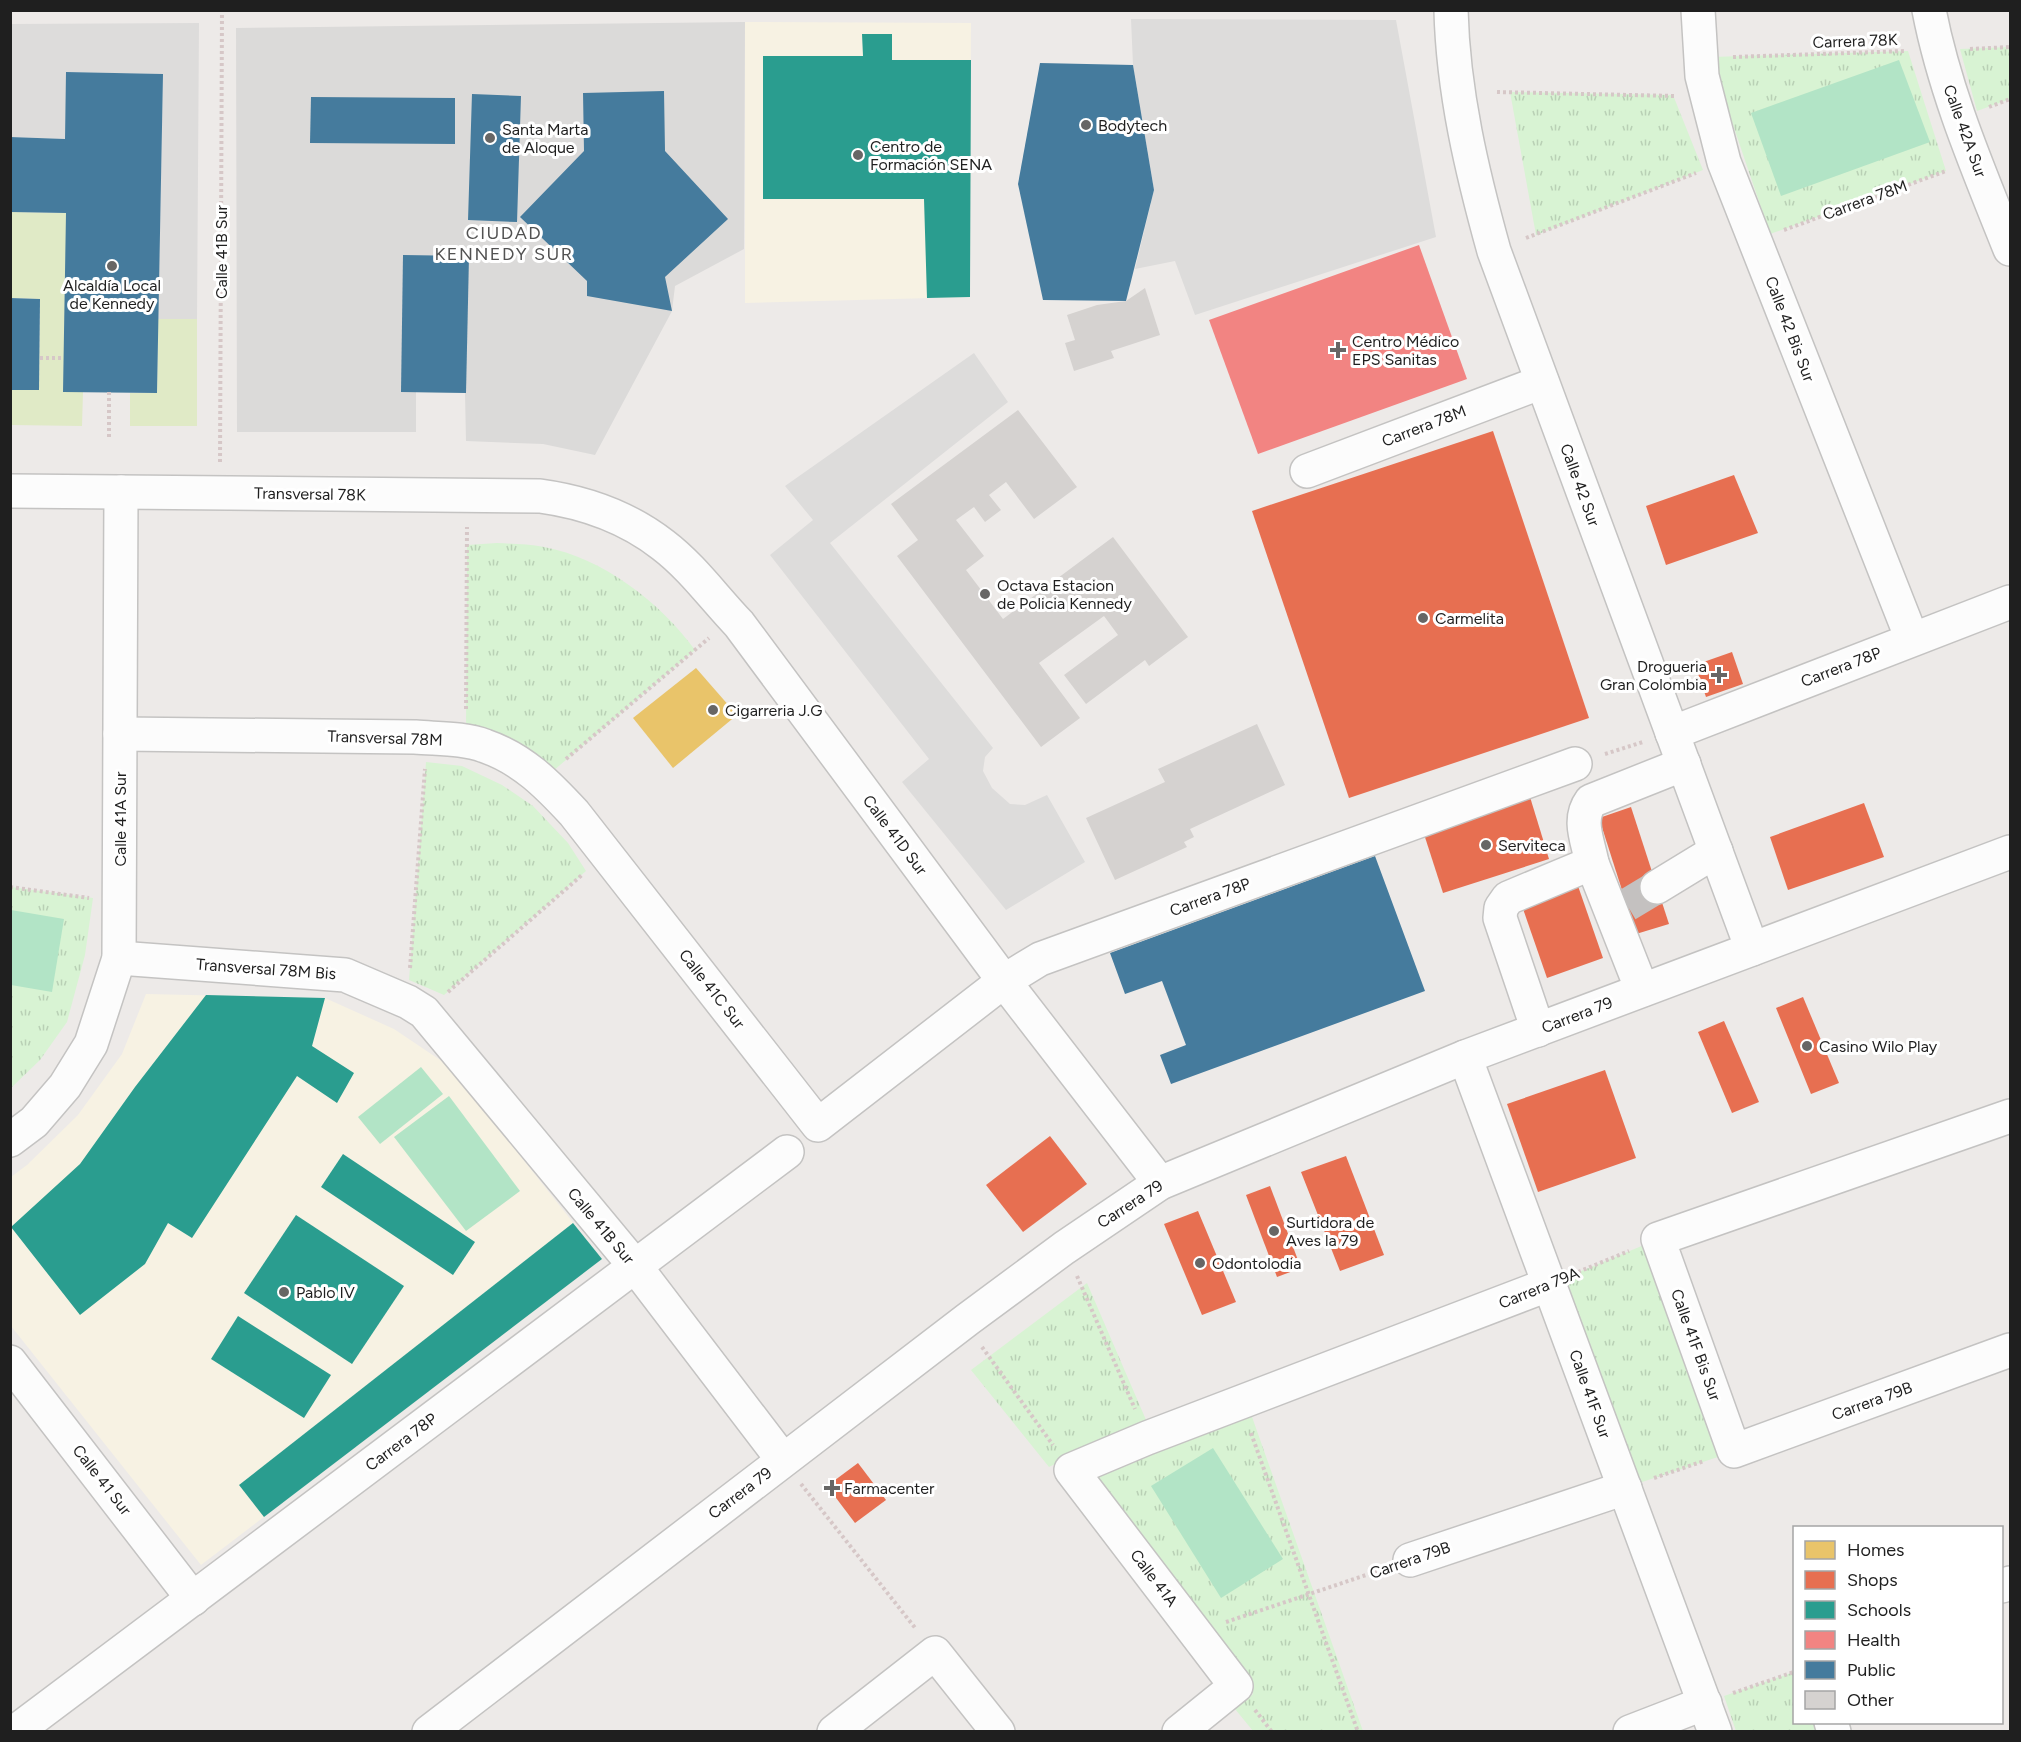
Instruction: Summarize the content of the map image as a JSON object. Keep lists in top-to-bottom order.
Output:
{
  "streets": {
    "street": [
      "Calle 42A Sur",
      "Carrera 78M",
      "Calle 41B Sur",
      "Calle 42 Bis Sur",
      "Calle 42 Sur",
      "Transversal 78K",
      "Carrera 78P",
      "Transversal 78M",
      "Calle 41A Sur",
      "Calle 41D Sur",
      "Transversal 78M Bis",
      "Calle 41C Sur",
      "Carrera 79",
      "Carrera 79A",
      "Calle 41F Bis Sur",
      "Calle 41F Sur",
      "Carrera 79B",
      "Calle 41 Sur",
      "Calle 41A"
    ],
    "path": ["Carrera 78K"]
  },
  "crossings": [
    ["Carrera 78K", "Calle 42A Sur"],
    ["Carrera 78K", "Calle 42 Bis Sur"],
    ["Calle 42A Sur", "Carrera 78M"],
    ["Carrera 78M", "Calle 42 Bis Sur"],
    ["Carrera 78M", "Calle 42 Sur"],
    ["Calle 41B Sur", "Transversal 78K"],
    ["Calle 41B Sur", "Carrera 78P"],
    ["Calle 41B Sur", "Transversal 78M Bis"],
    ["Calle 41B Sur", "Carrera 79"],
    ["Calle 42 Bis Sur", "Carrera 78P"],
    ["Calle 42 Sur", "Carrera 78P"],
    ["Calle 42 Sur", "Carrera 79"],
    ["Transversal 78K", "Calle 41A Sur"],
    ["Transversal 78K", "Calle 41D Sur"],
    ["Carrera 78P", "Calle 41D Sur"],
    ["Carrera 78P", "Calle 41C Sur"],
    ["Carrera 78P", "Calle 41 Sur"],
    ["Transversal 78M", "Calle 41A Sur"],
    ["Transversal 78M", "Calle 41C Sur"],
    ["Calle 41A Sur", "Transversal 78M Bis"],
    ["Calle 41D Sur", "Carrera 79"],
    ["Carrera 79", "Calle 41F Sur"],
    ["Carrera 79A", "Calle 41F Bis Sur"],
    ["Carrera 79A", "Calle 41F Sur"],
    ["Carrera 79A", "Calle 41A"],
    ["Calle 41F Bis Sur", "Carrera 79B"],
    ["Calle 41F Sur", "Carrera 79B"],
    ["Carrera 79B", "Calle 41A"]
  ],
  "districts": ["CIUDAD KENNEDY SUR"],
  "places": {
    "other": [
      "Bodytech",
      "Santa Marta de Aloque",
      "Centro de Formación SENA",
      "Alcaldía Local de Kennedy",
      "Octava Estacion de Policia Kennedy",
      "Carmelita",
      "Cigarreria J.G",
      "Serviteca",
      "Casino Wilo Play",
      "Surtidora de Aves la 79",
      "Odontolodia",
      "Pablo IV"
    ],
    "health": ["Centro Médico EPS Sanitas", "Drogueria Gran Colombia", "Farmacenter"]
  },
  "legend": [
    "Homes",
    "Shops",
    "Schools",
    "Health",
    "Public",
    "Other"
  ]
}
